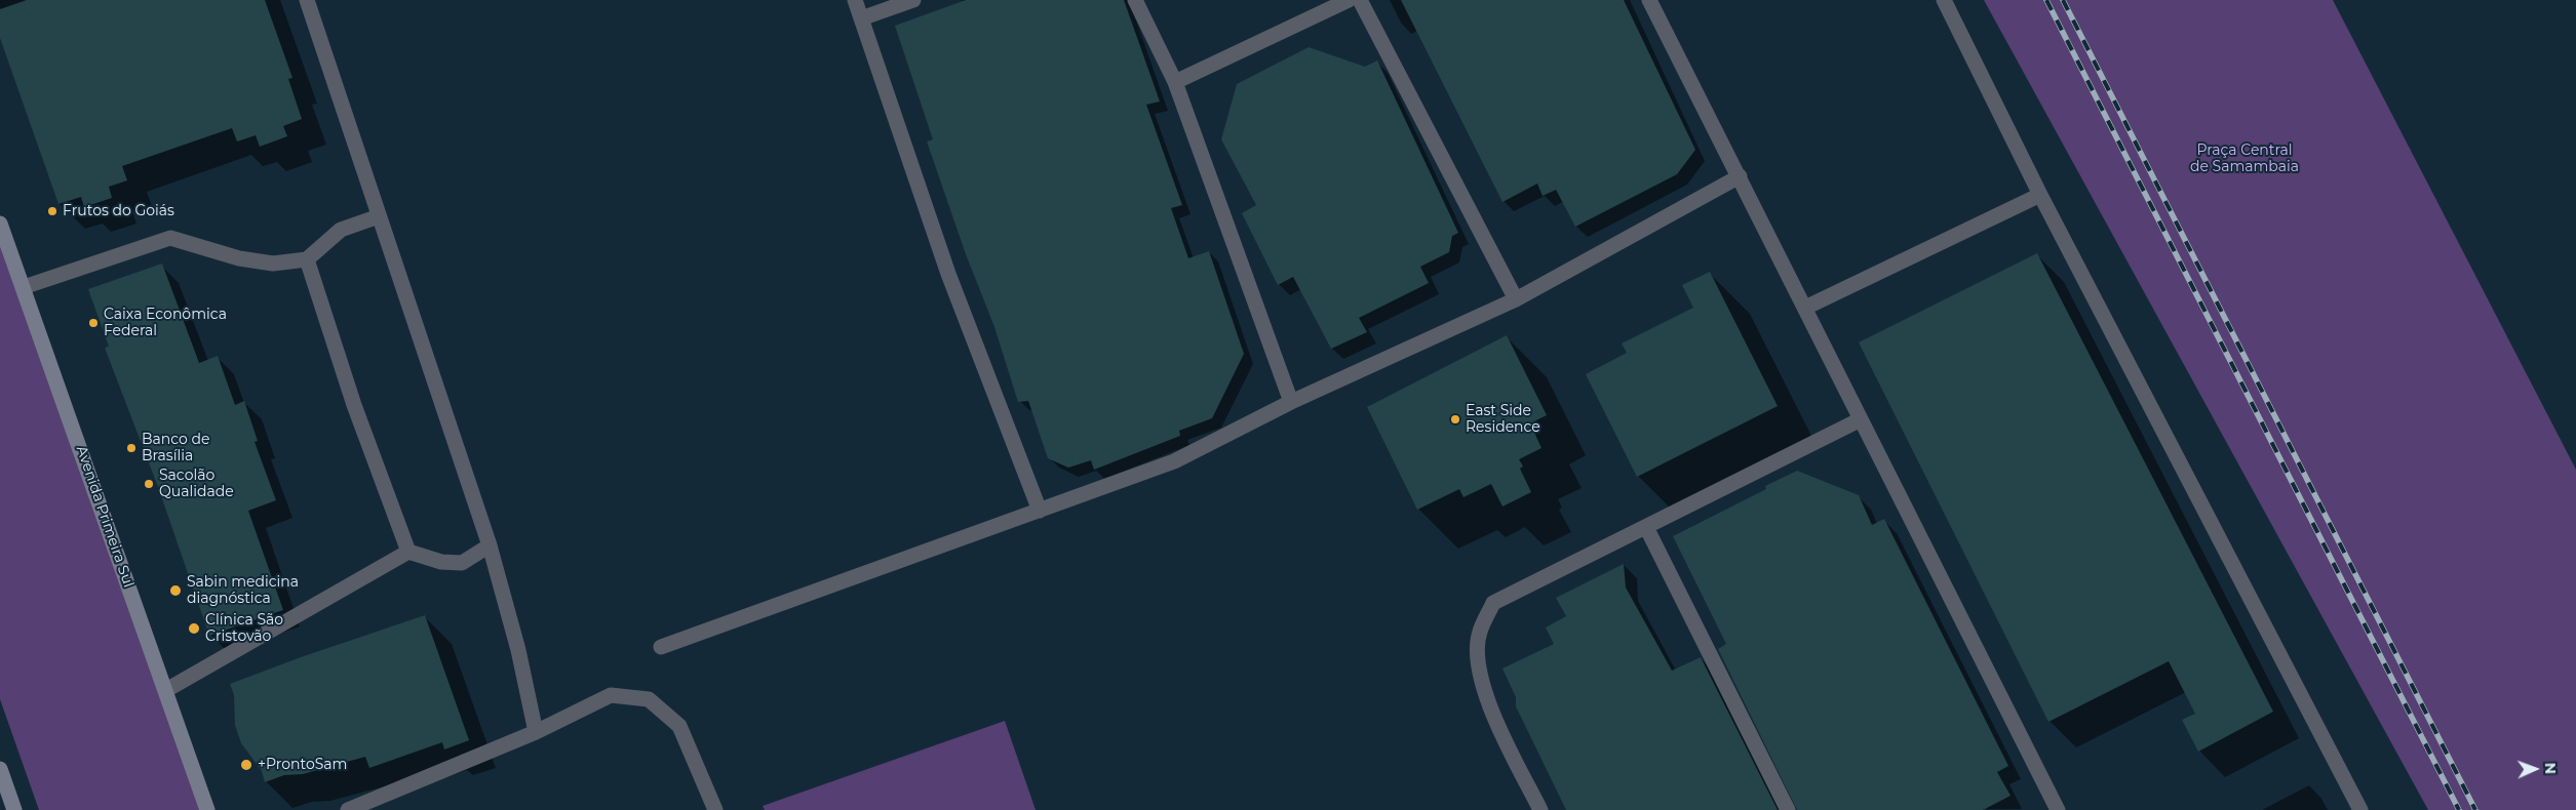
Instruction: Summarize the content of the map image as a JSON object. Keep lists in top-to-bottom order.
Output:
{
  "streets": {
    "main road": ["Avenida Primeira Sul"]
  },
  "parks": ["Praça Central de Samambaia"],
  "places": [
    "Frutos do Goiás",
    "Caixa Econômica Federal",
    "East Side Residence",
    "Banco de Brasília",
    "Sacolão Qualidade",
    "Sabin medicina diagnóstica",
    "Clínica São Cristovão",
    "+ProntoSam"
  ],
  "north": "right"
}
